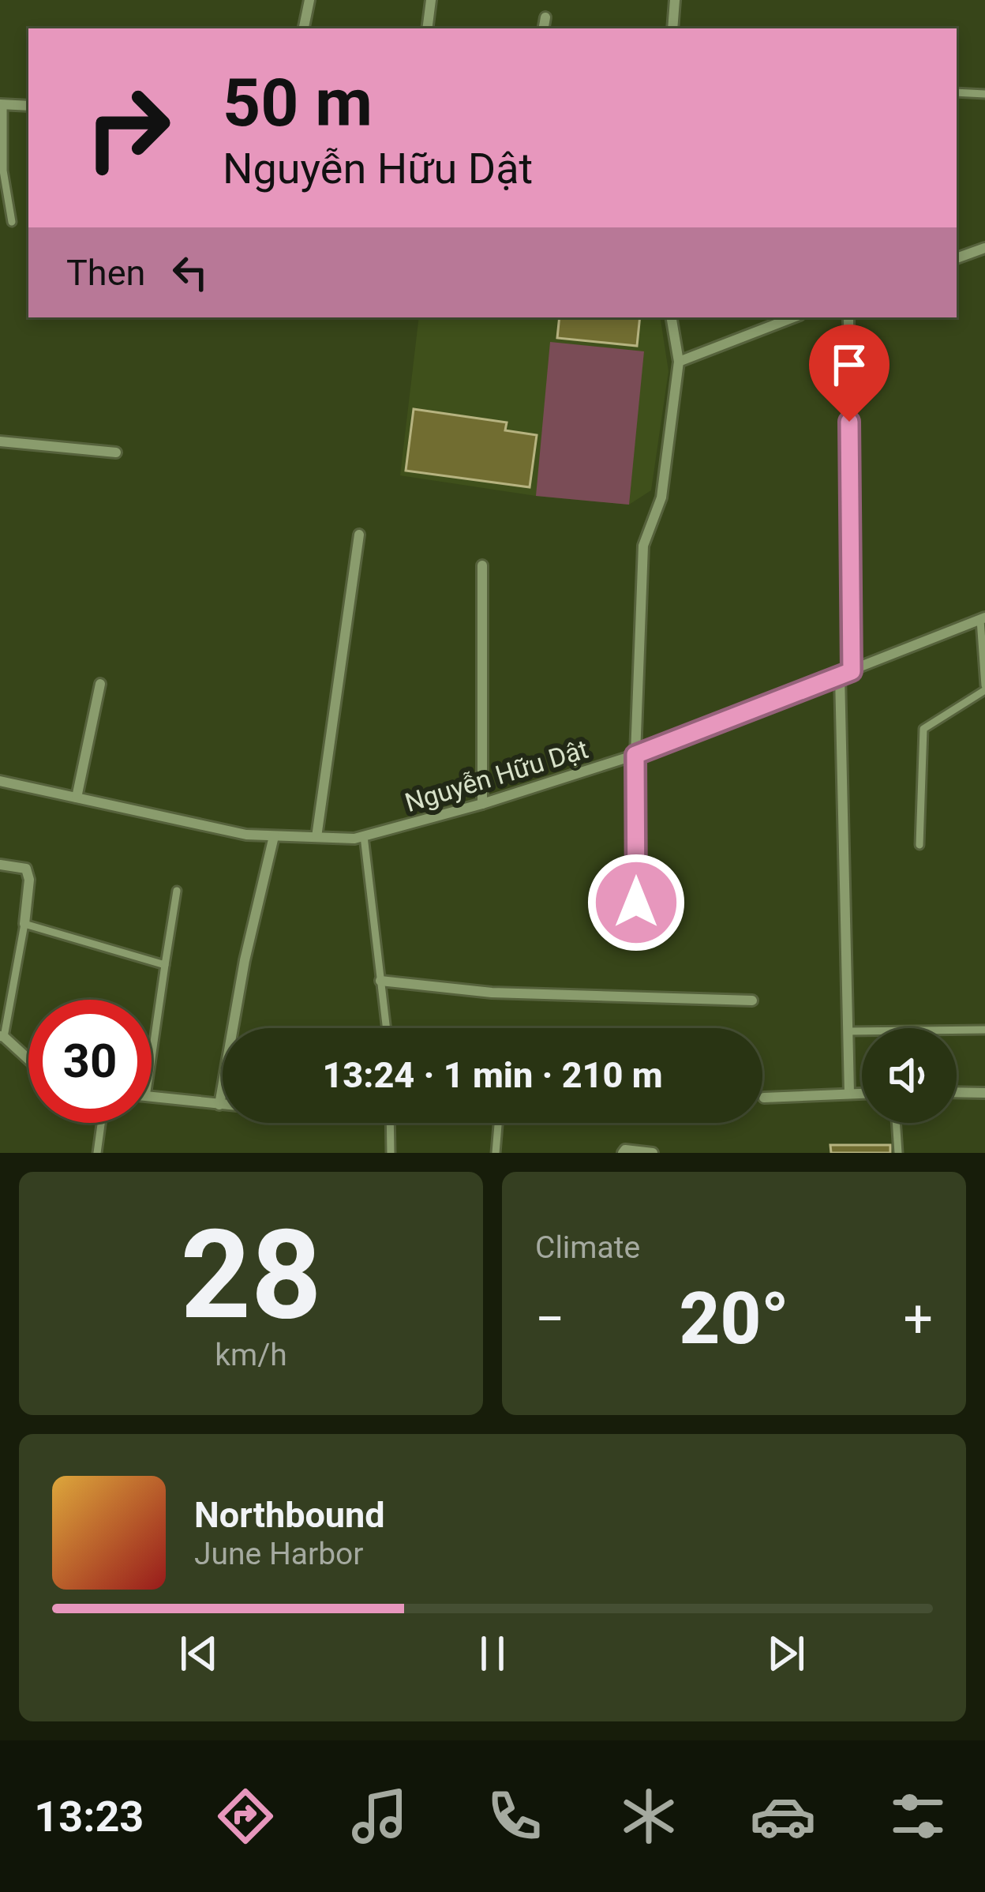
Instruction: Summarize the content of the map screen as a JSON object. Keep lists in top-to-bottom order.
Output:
{
  "streets": {
    "street": ["Nguyễn Hữu Dật"]
  },
  "page": {
    "turn": ["50 m", "Nguyễn Hữu Dật"],
    "then": "Then",
    "limit": "30",
    "trip": "13:24 · 1 min · 210 m",
    "tile": [
      ["28", "km/h"],
      "Climate"
    ],
    "heat": ["−", "20°", "+"],
    "song": ["Northbound", "June Harbor"],
    "tabs": "13:23"
  }
}
